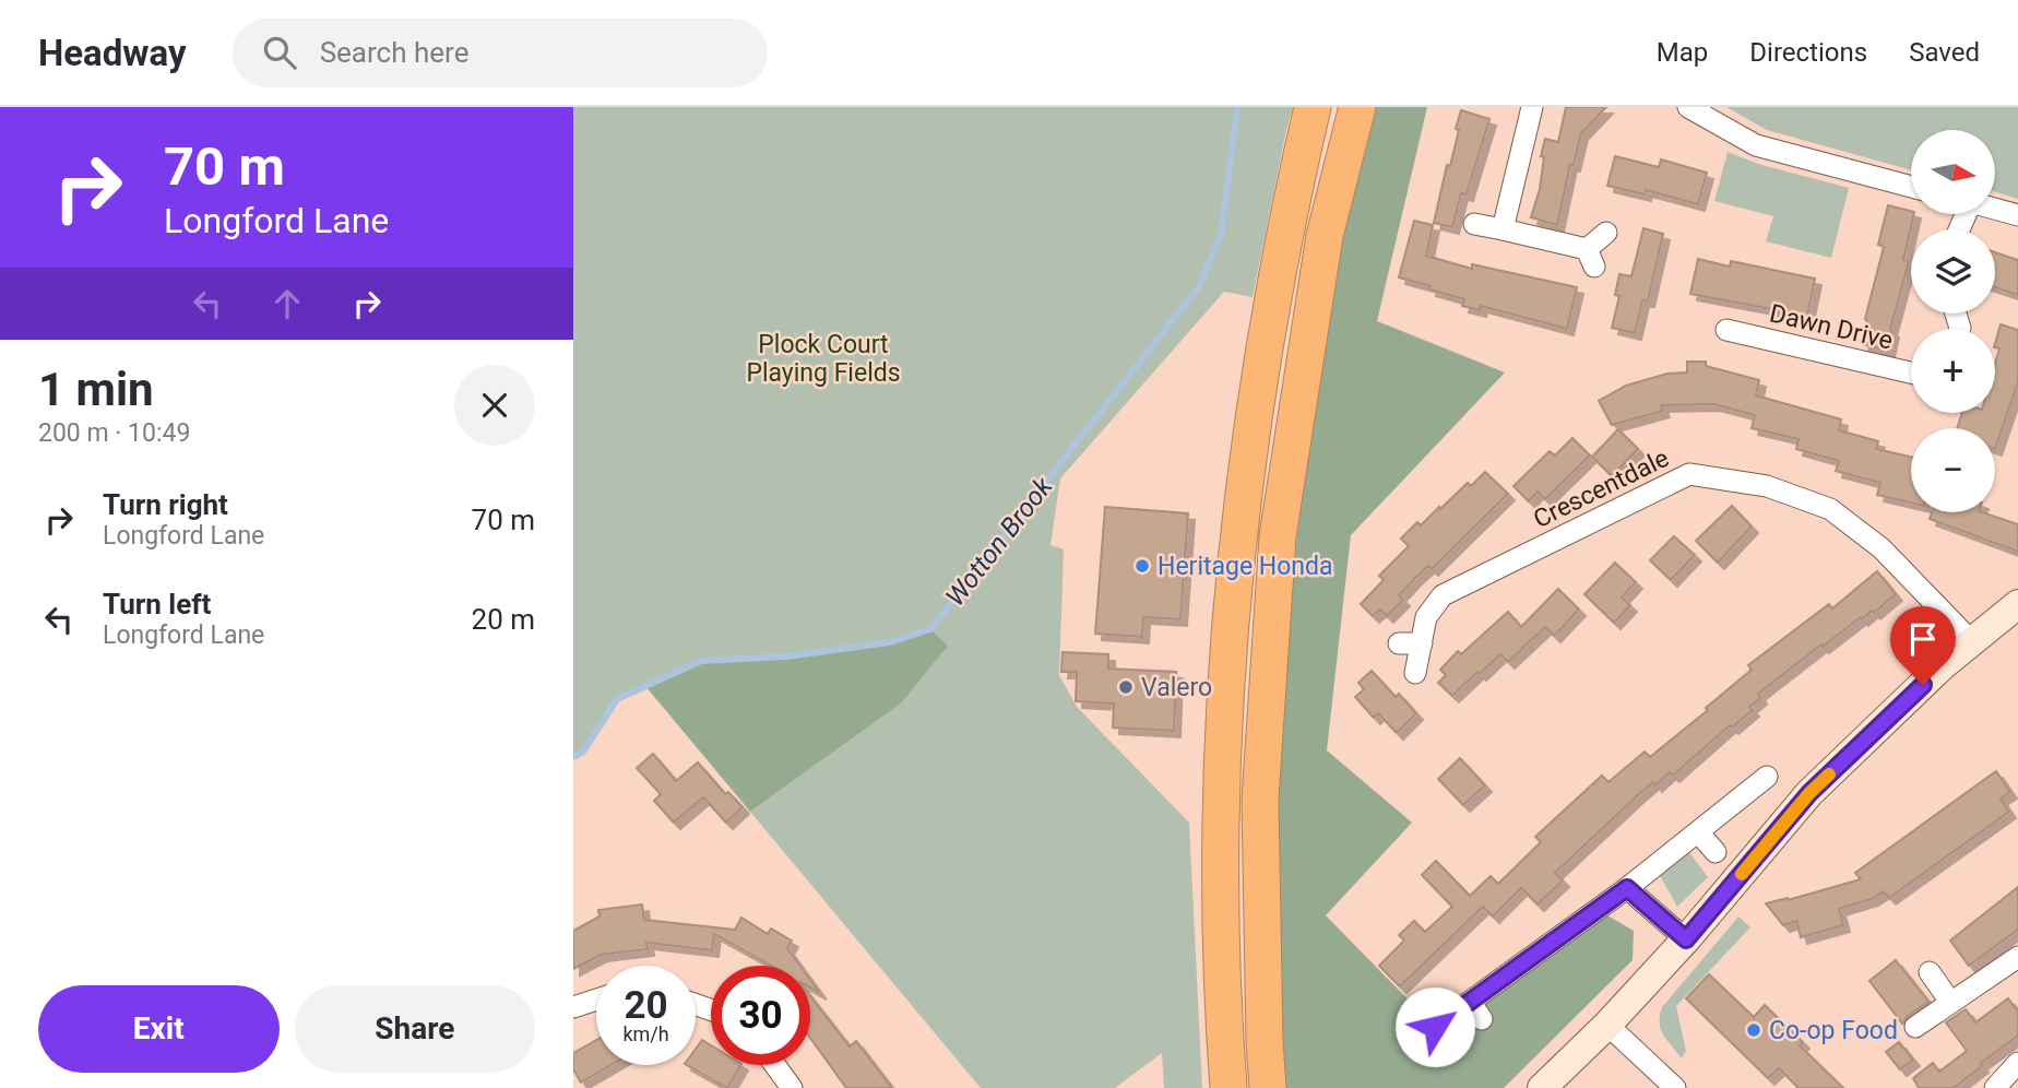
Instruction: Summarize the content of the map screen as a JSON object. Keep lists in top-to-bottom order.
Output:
{
  "streets": {
    "street": ["Dawn Drive", "Crescentdale"]
  },
  "water": ["Wotton Brook"],
  "parks": ["Plock Court Playing Fields"],
  "places": ["Heritage Honda", "Valero", "Co-op Food"],
  "north": "right",
  "page": {
    "header": "Headway",
    "search": "Search here",
    "nav": ["Map", "Directions", "Saved"],
    "turn": ["70 m", "Longford Lane"],
    "map_buttons": ["+", "−"],
    "heading": ["1 min", "200 m · 10:49"],
    "list": [
      {
        "name": "Turn right",
        "note": "Longford Lane",
        "value": "70 m"
      },
      {
        "name": "Turn left",
        "note": "Longford Lane",
        "value": "20 m"
      }
    ],
    "speed": "20 km/h",
    "limit": "30",
    "buttons": ["Exit", "Share"]
  }
}
